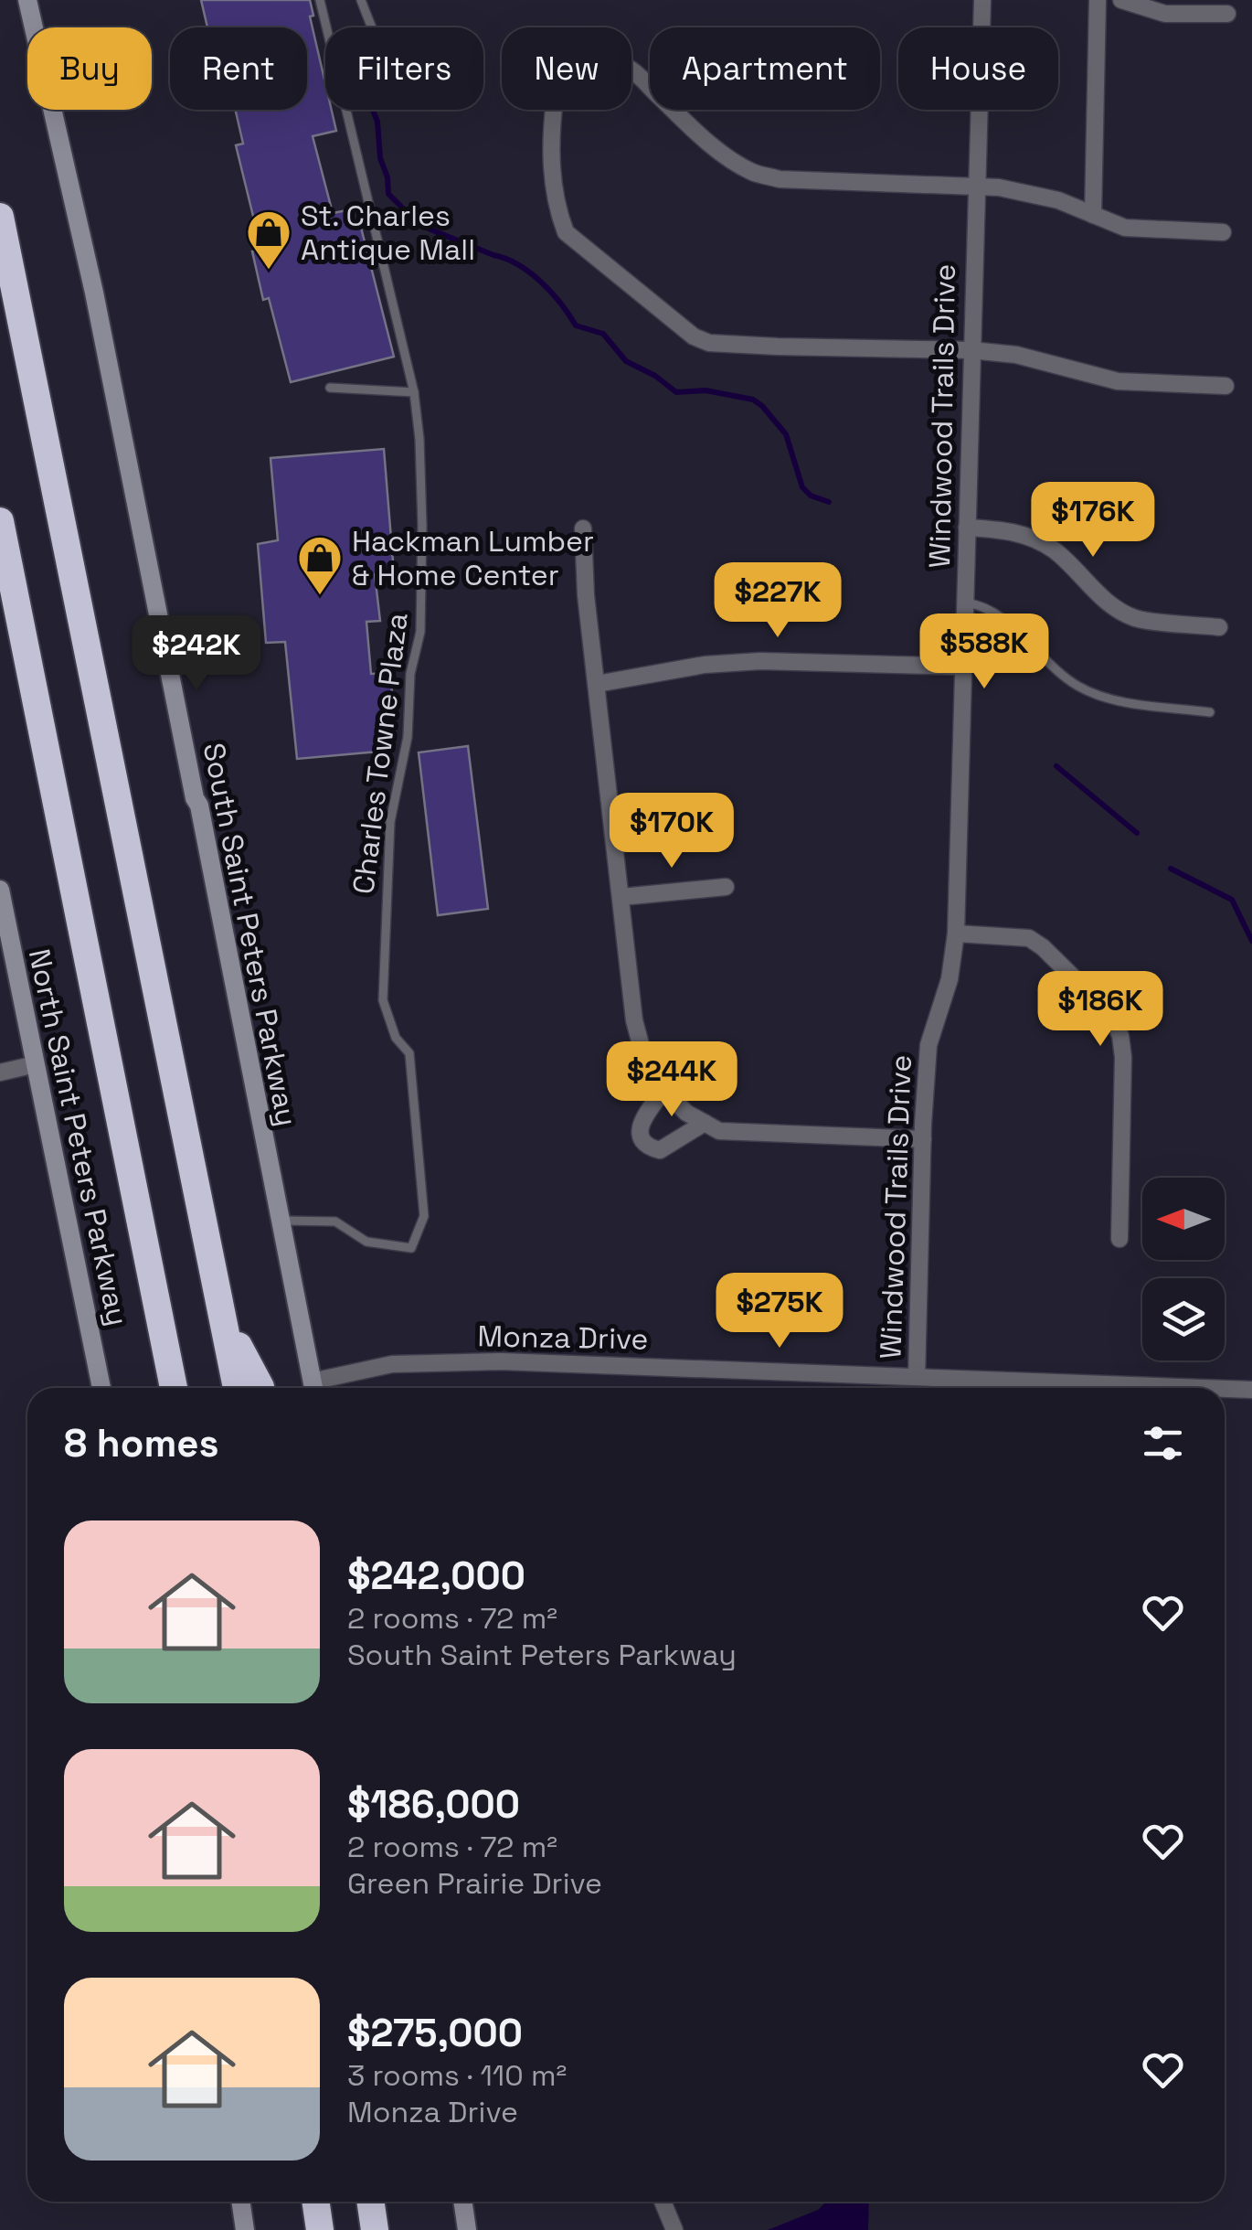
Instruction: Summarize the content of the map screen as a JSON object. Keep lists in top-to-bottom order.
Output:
{
  "streets": {
    "main road": ["South Saint Peters Parkway", "North Saint Peters Parkway"],
    "street": ["Windwood Trails Drive", "Monza Drive"],
    "lane": ["Charles Towne Plaza"]
  },
  "crossings": [
    ["Windwood Trails Drive", "Monza Drive"],
    ["Charles Towne Plaza", "South Saint Peters Parkway"]
  ],
  "places": {
    "shop": ["St. Charles Antique Mall", "Hackman Lumber & Home Center"]
  },
  "north": "left",
  "page": {
    "chip": [
      "Buy",
      "Rent",
      "Filters",
      "New",
      "Apartment",
      "House"
    ],
    "price": [
      "$176K",
      "$227K",
      "$588K",
      "$242K",
      "$170K",
      "$186K",
      "$244K",
      "$275K"
    ],
    "heading": "8 homes",
    "list": [
      {
        "name": "$242,000",
        "note": "2 rooms · 72 m² · South Saint Peters Parkway"
      },
      {
        "name": "$186,000",
        "note": "2 rooms · 72 m² · Green Prairie Drive"
      },
      {
        "name": "$275,000",
        "note": "3 rooms · 110 m² · Monza Drive"
      }
    ]
  }
}
